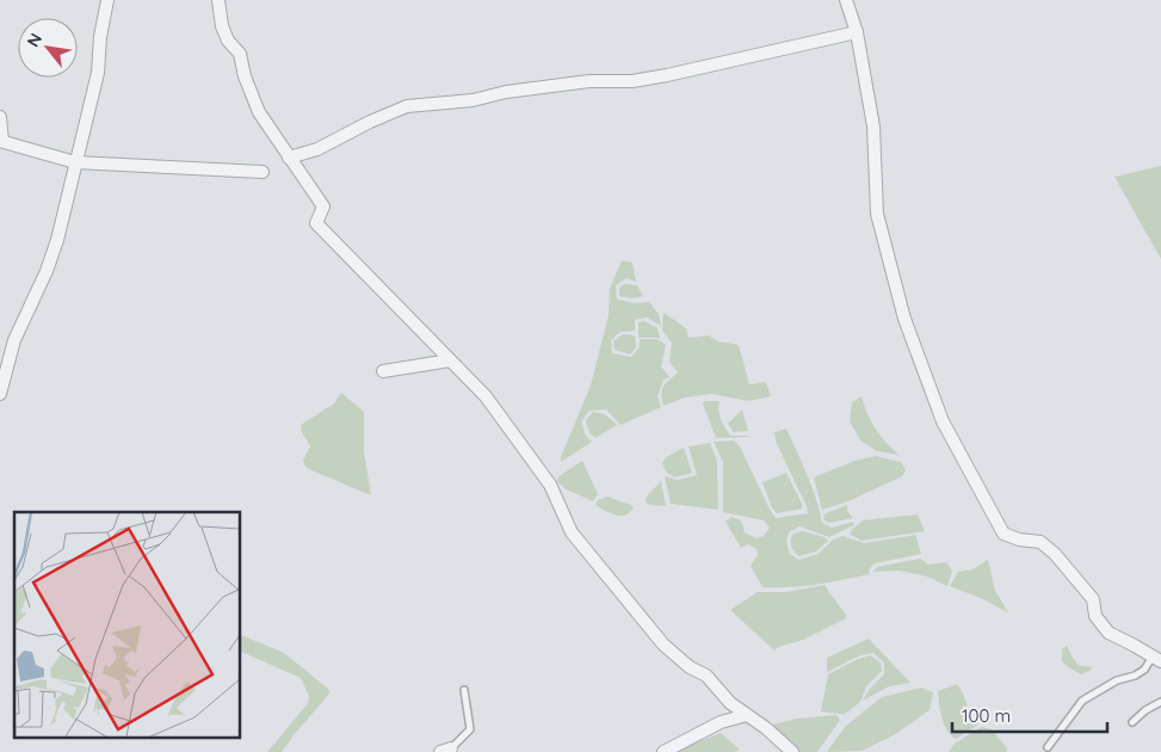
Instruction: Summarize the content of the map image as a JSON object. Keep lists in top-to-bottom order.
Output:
{
  "scale_bar": "100 m",
  "north": "top left"
}
